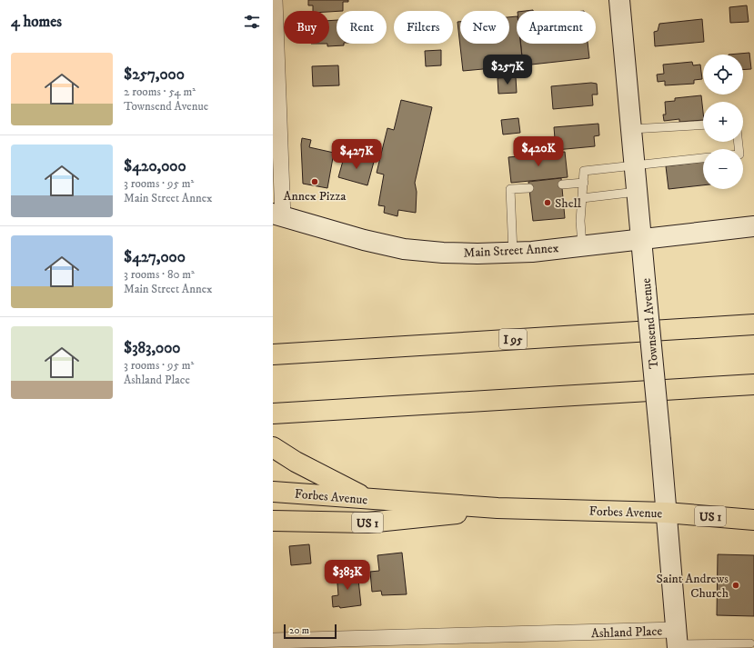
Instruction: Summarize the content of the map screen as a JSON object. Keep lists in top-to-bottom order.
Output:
{
  "streets": {
    "main road": [
      "Main Street Annex",
      "Townsend Avenue",
      "I 95",
      "Forbes Avenue",
      "US 1"
    ],
    "street": ["Ashland Place"]
  },
  "crossings": [
    ["Main Street Annex", "Townsend Avenue"],
    ["Townsend Avenue", "Forbes Avenue"],
    ["Townsend Avenue", "Ashland Place"],
    ["Forbes Avenue", "US 1"]
  ],
  "places": ["Annex Pizza", "Shell", "Saint Andrews Church"],
  "scale_bar": "20 m",
  "page": {
    "heading": "4 homes",
    "chip": [
      "Buy",
      "Rent",
      "Filters",
      "New",
      "Apartment"
    ],
    "list": [
      {
        "name": "$257,000",
        "note": "2 rooms · 54 m² · Townsend Avenue"
      },
      {
        "name": "$420,000",
        "note": "3 rooms · 95 m² · Main Street Annex"
      },
      {
        "name": "$427,000",
        "note": "3 rooms · 80 m² · Main Street Annex"
      },
      {
        "name": "$383,000",
        "note": "3 rooms · 95 m² · Ashland Place"
      }
    ],
    "map_buttons": ["+", "−"],
    "price": [
      "$257K",
      "$420K",
      "$427K",
      "$383K"
    ],
    "scale": "20 m"
  }
}
